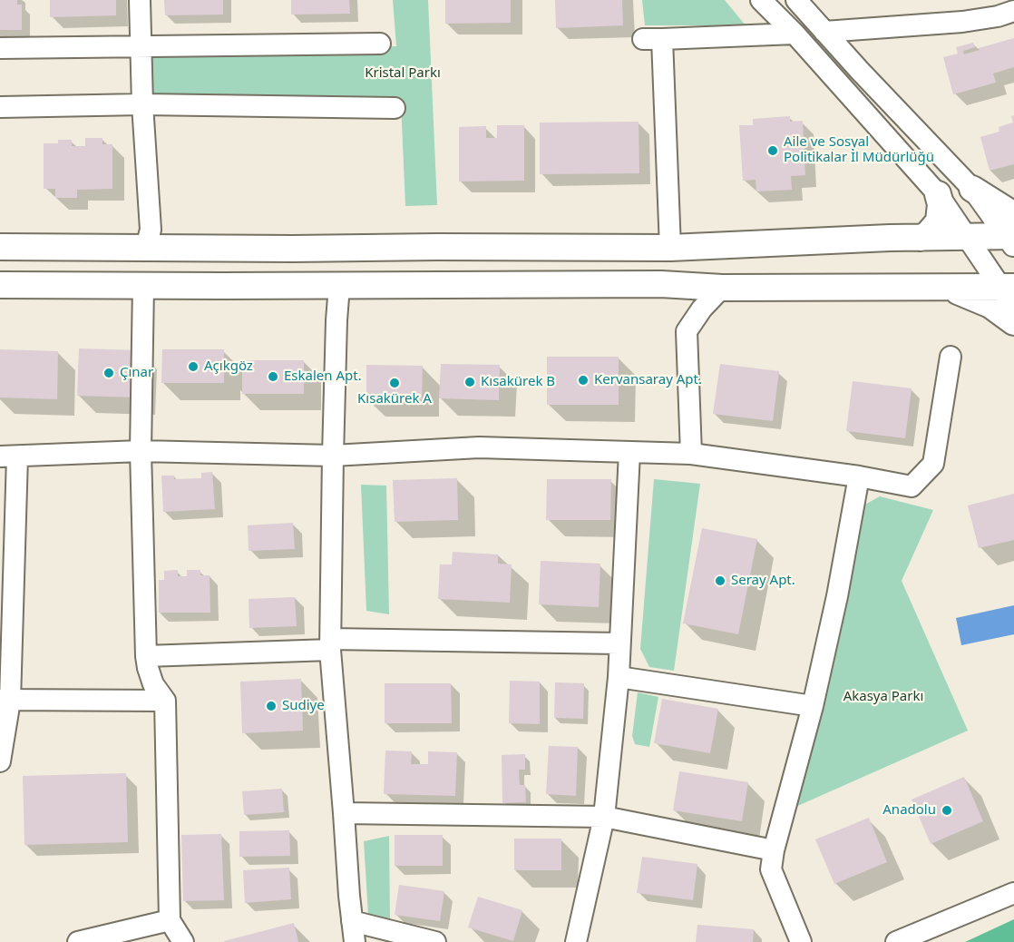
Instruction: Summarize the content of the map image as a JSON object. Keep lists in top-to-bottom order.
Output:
{
  "parks": ["Kristal Parkı", "Akasya Parkı"],
  "places": [
    "Aile ve Sosyal Politikalar İl Müdürlüğü",
    "Açıkgöz",
    "Çınar",
    "Eskalen Apt.",
    "Kervansaray Apt.",
    "Kısakürek B",
    "Kısakürek A",
    "Seray Apt.",
    "Sudiye",
    "Anadolu"
  ]
}
